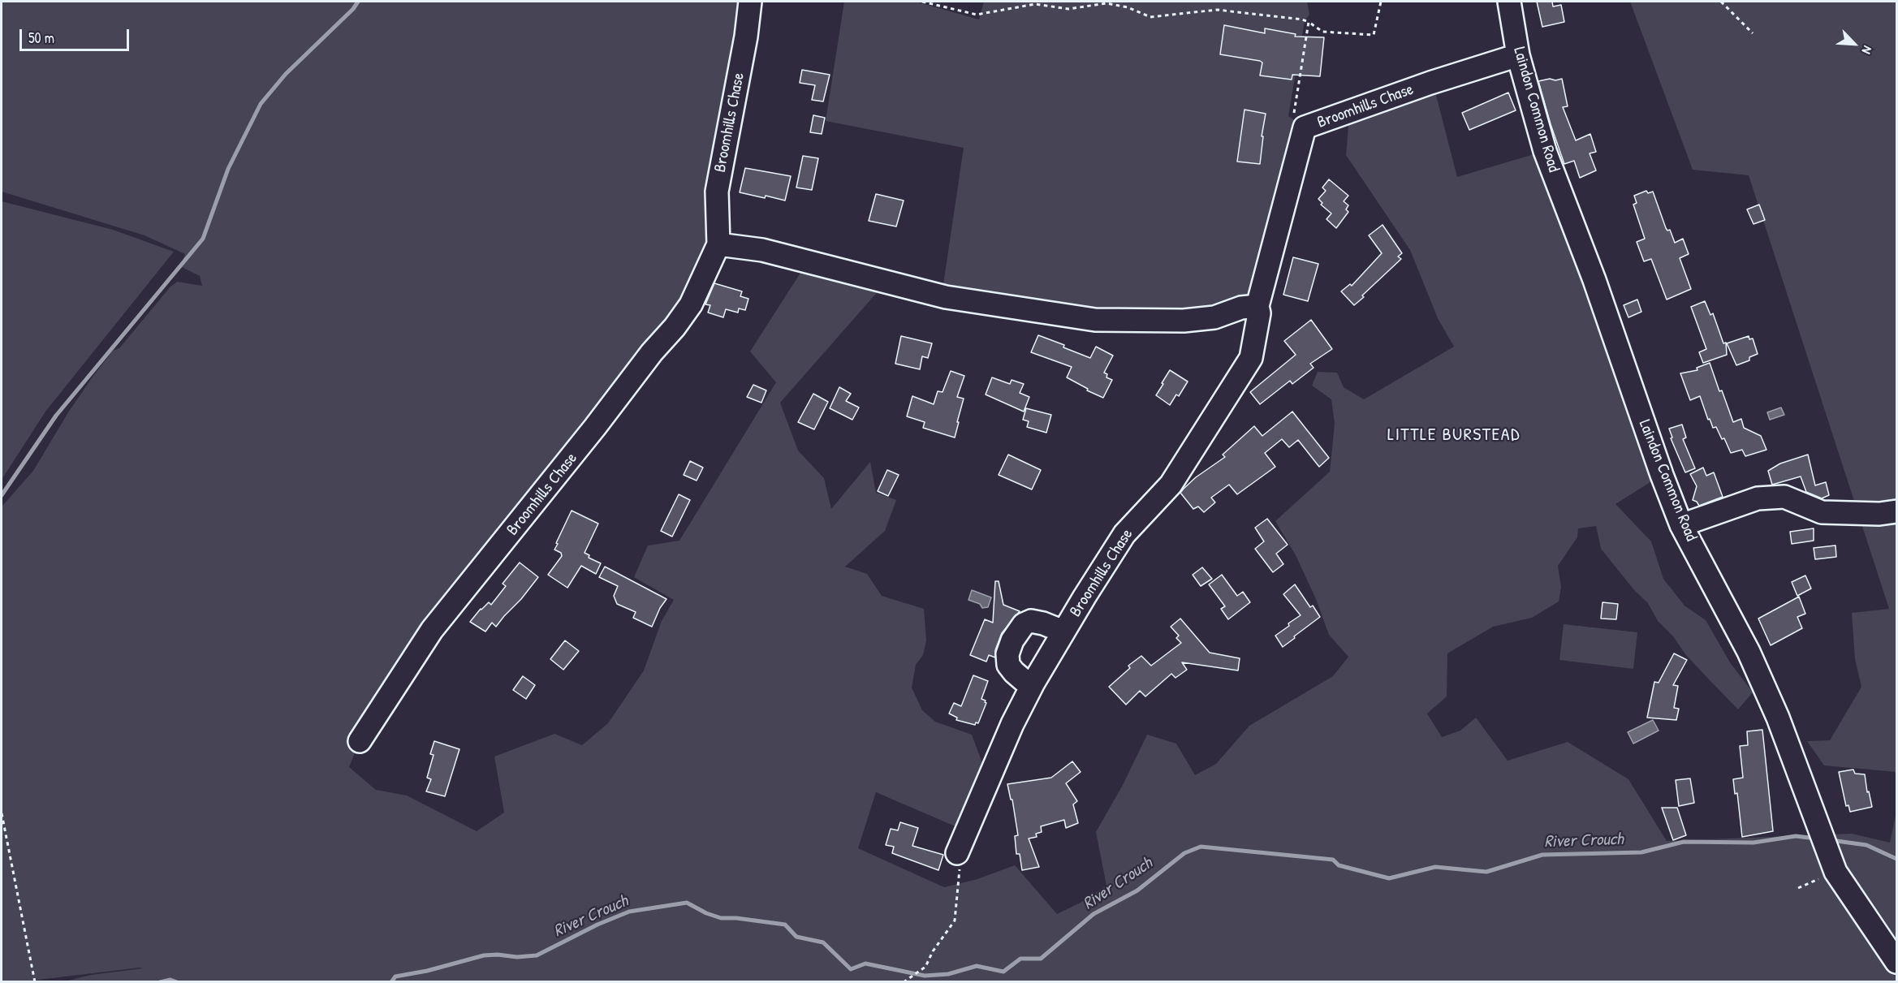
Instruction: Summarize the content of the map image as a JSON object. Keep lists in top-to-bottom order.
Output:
{
  "streets": {
    "street": ["Broomhills Chase", "Laindon Common Road"]
  },
  "crossings": [
    ["Broomhills Chase", "Laindon Common Road"]
  ],
  "districts": ["LITTLE BURSTEAD"],
  "water": ["River Crouch"],
  "scale_bar": "50 m",
  "north": "bottom right"
}
